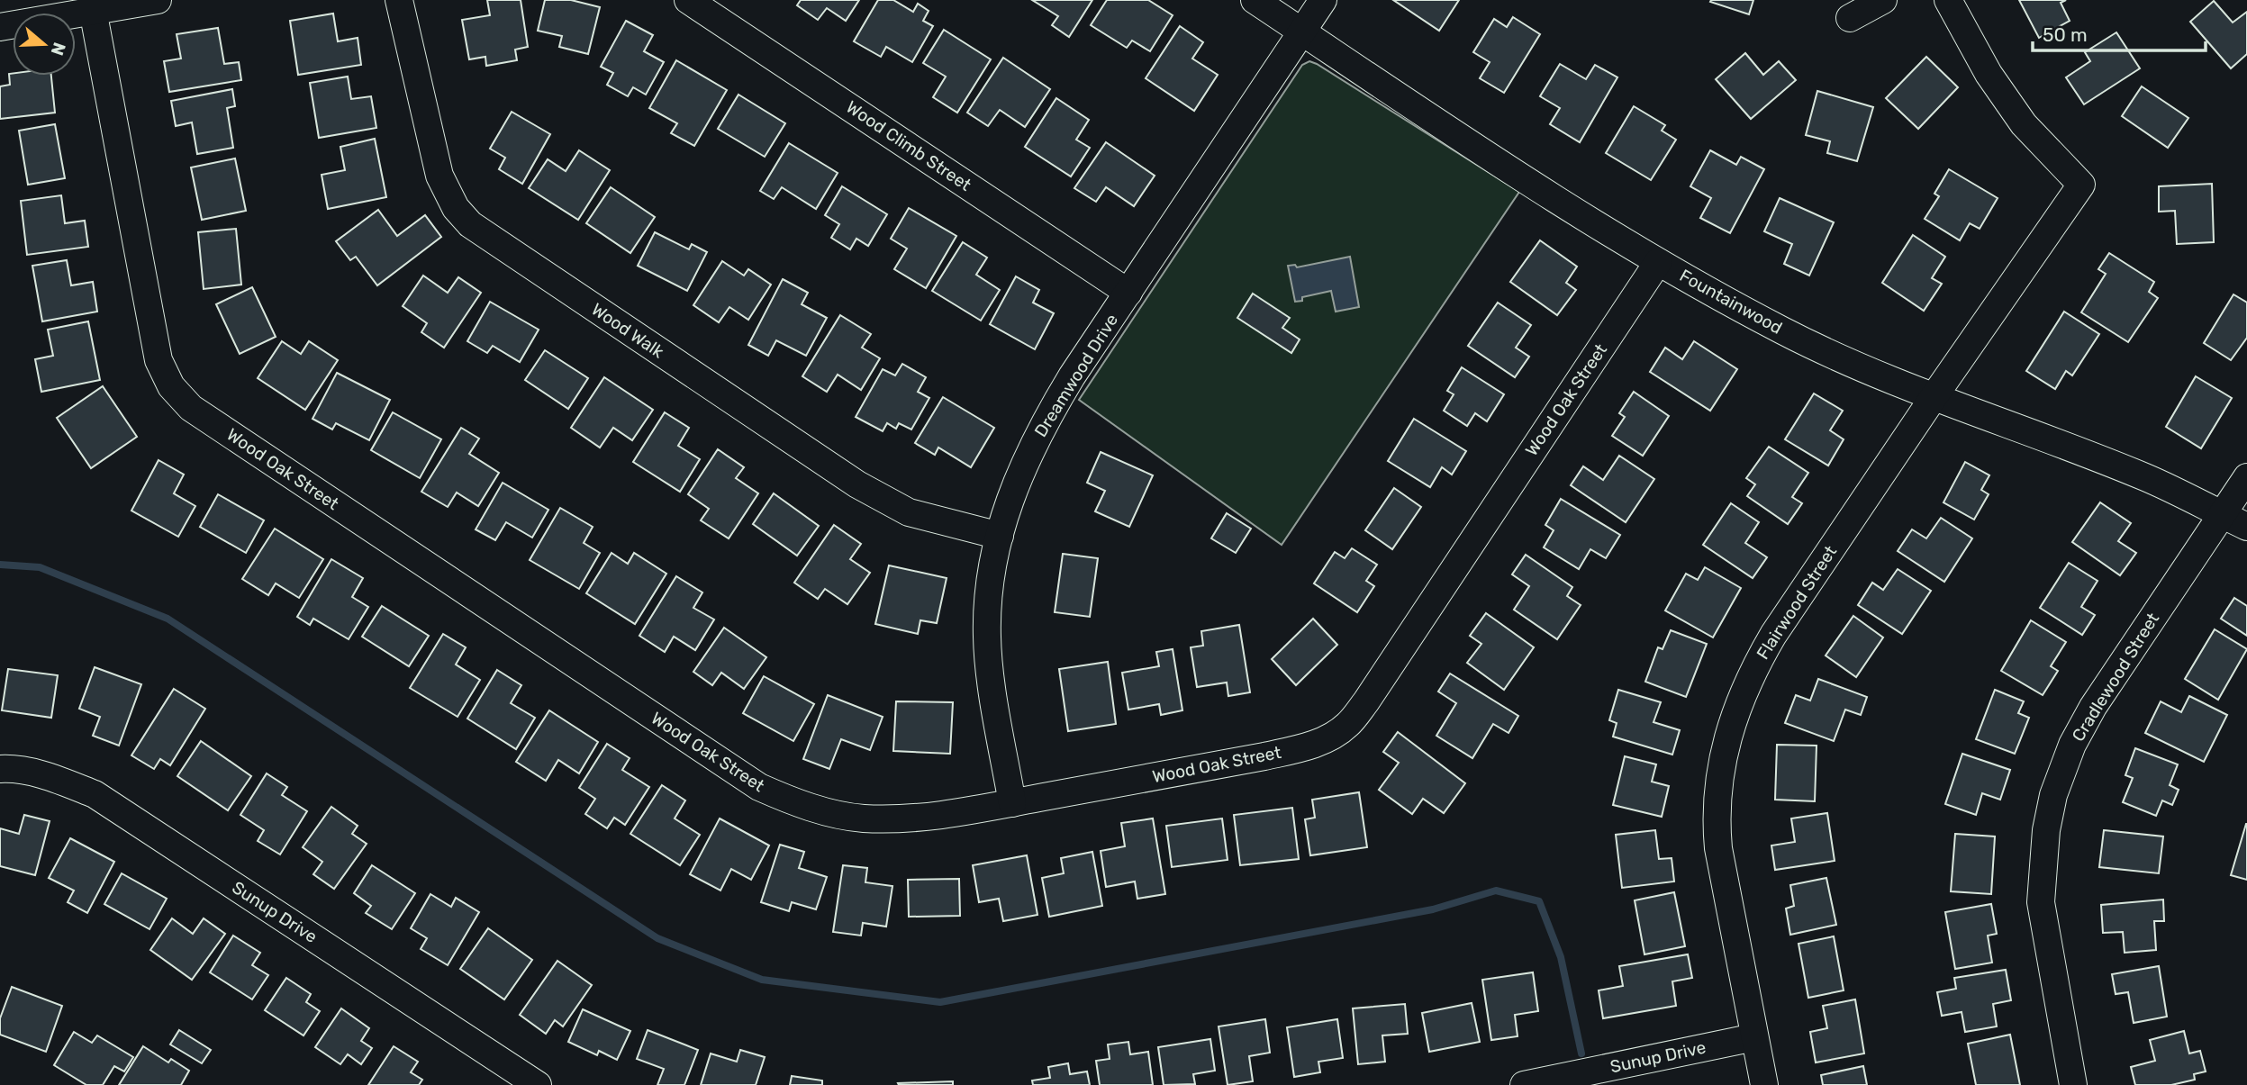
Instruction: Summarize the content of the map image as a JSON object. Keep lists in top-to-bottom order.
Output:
{
  "streets": {
    "street": [
      "Wood Climb Street",
      "Fountainwood",
      "Wood Walk",
      "Dreamwood Drive",
      "Wood Oak Street",
      "Flairwood Street",
      "Cradlewood Street",
      "Sunup Drive"
    ]
  },
  "crossings": [
    ["Wood Climb Street", "Dreamwood Drive"],
    ["Fountainwood", "Dreamwood Drive"],
    ["Fountainwood", "Wood Oak Street"],
    ["Fountainwood", "Flairwood Street"],
    ["Fountainwood", "Cradlewood Street"],
    ["Wood Walk", "Dreamwood Drive"],
    ["Dreamwood Drive", "Wood Oak Street"],
    ["Flairwood Street", "Sunup Drive"]
  ],
  "scale_bar": "50 m",
  "north": "right"
}
